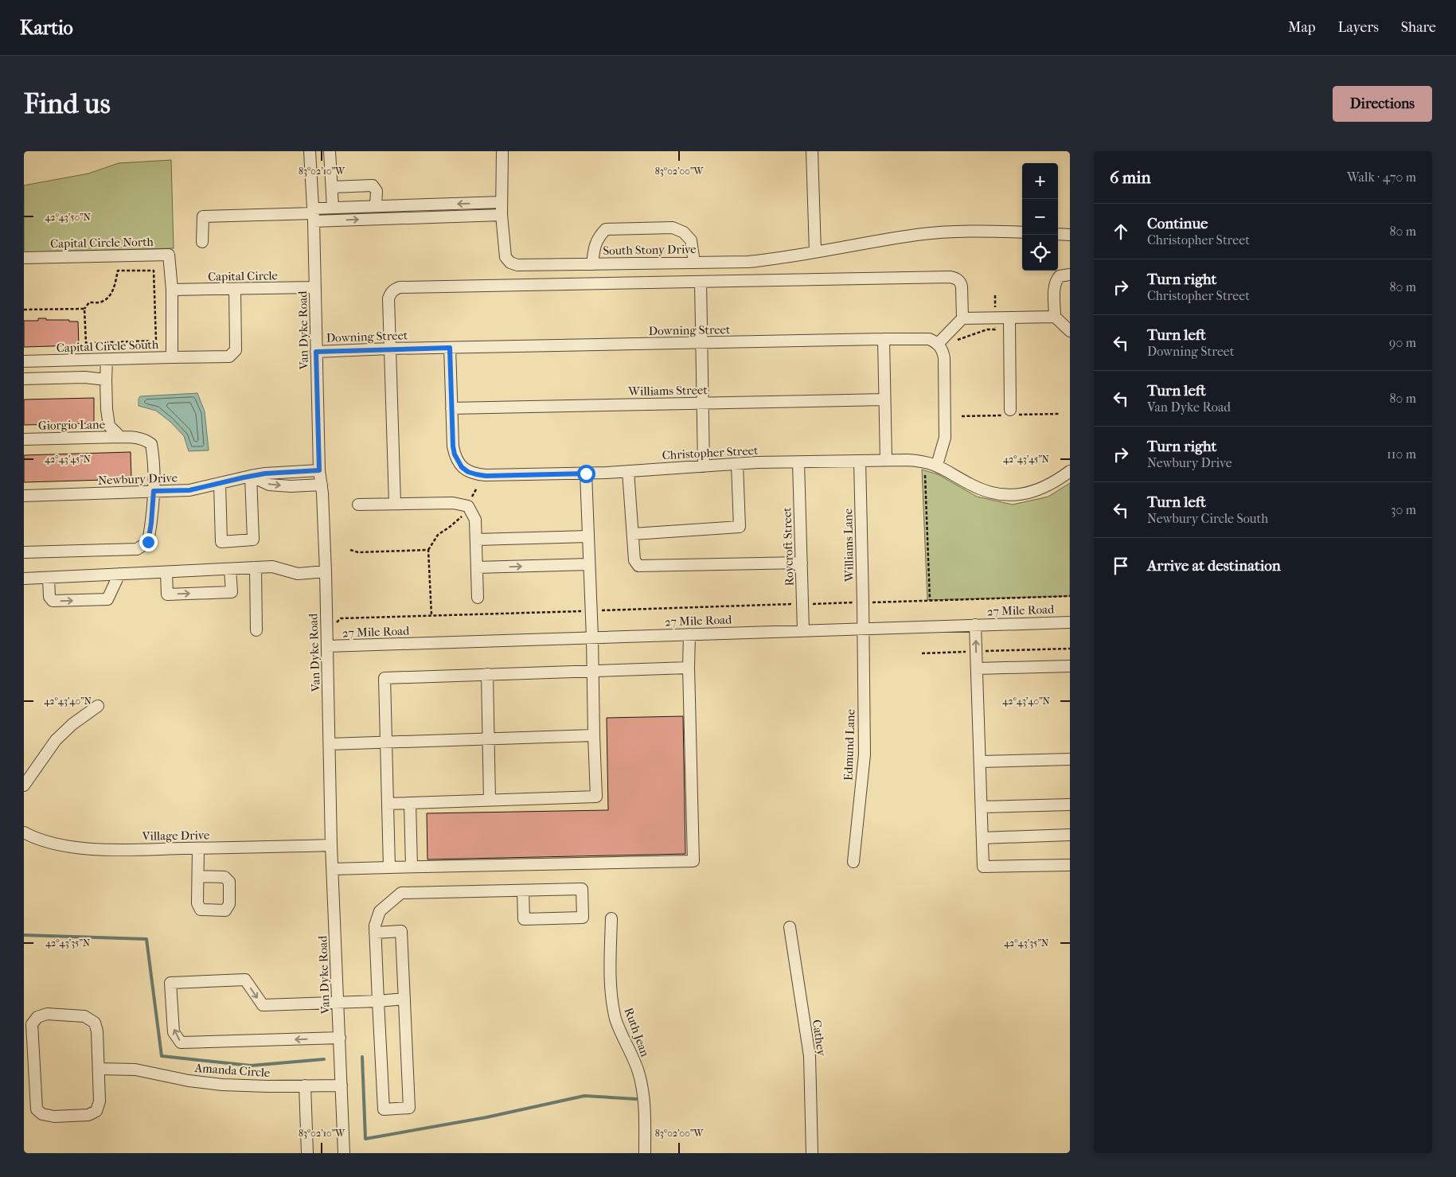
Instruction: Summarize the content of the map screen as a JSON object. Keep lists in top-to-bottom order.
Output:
{
  "streets": {
    "street": [
      "Capital Circle North",
      "South Stony Drive",
      "Capital Circle",
      "Van Dyke Road",
      "Downing Street",
      "Capital Circle South",
      "Williams Street",
      "Giorgio Lane",
      "Christopher Street",
      "Newbury Drive",
      "Williams Lane",
      "Roycroft Street",
      "27 Mile Road",
      "Edmund Lane",
      "Village Drive",
      "Ruth Jean",
      "Cathey",
      "Amanda Circle"
    ]
  },
  "crossings": [
    ["Capital Circle North", "Capital Circle"],
    ["Capital Circle North", "Capital Circle South"],
    ["Capital Circle", "Van Dyke Road"],
    ["Capital Circle", "Capital Circle South"],
    ["Van Dyke Road", "Downing Street"],
    ["Van Dyke Road", "Newbury Drive"],
    ["Van Dyke Road", "27 Mile Road"],
    ["Van Dyke Road", "Village Drive"],
    ["Van Dyke Road", "Amanda Circle"],
    ["Downing Street", "Christopher Street"],
    ["Williams Street", "Christopher Street"],
    ["Giorgio Lane", "Newbury Drive"],
    ["Christopher Street", "Williams Lane"],
    ["Christopher Street", "Roycroft Street"],
    ["Williams Lane", "27 Mile Road"],
    ["Williams Lane", "Edmund Lane"],
    ["Roycroft Street", "27 Mile Road"],
    ["27 Mile Road", "Edmund Lane"]
  ],
  "page": {
    "header": "Kartio",
    "nav": ["Map", "Layers", "Share"],
    "buttons": "Directions",
    "title": "Find us",
    "heading": ["6 min", "Walk · 470 m"],
    "map_buttons": ["+", "−"],
    "list": [
      ["Continue", "Christopher Street", "80 m"],
      ["Turn right", "Christopher Street", "80 m"],
      ["Turn left", "Downing Street", "90 m"],
      ["Turn left", "Van Dyke Road", "80 m"],
      ["Turn right", "Newbury Drive", "110 m"],
      ["Turn left", "Newbury Circle South", "30 m"],
      "Arrive at destination"
    ]
  },
  "coordinates": [
    "83°02'10\"W",
    "83°02'00\"W",
    "42°43'50\"N",
    "42°43'45\"N",
    "42°43'40\"N",
    "42°43'35\"N"
  ]
}
